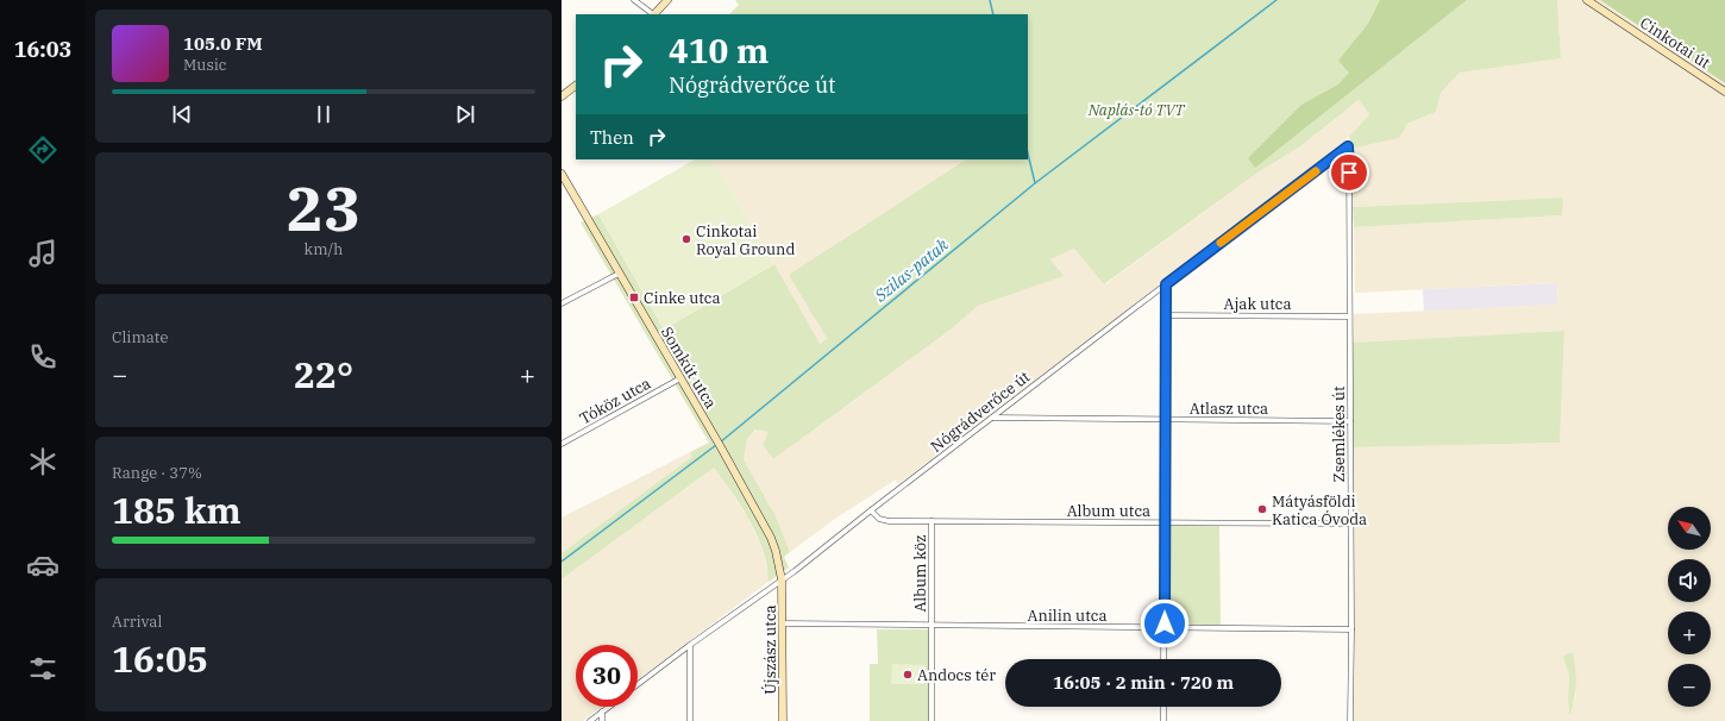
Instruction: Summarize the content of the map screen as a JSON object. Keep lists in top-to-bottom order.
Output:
{
  "streets": {
    "street": [
      "Cinkotai út",
      "Ajak utca",
      "Somkút utca",
      "Tóköz utca",
      "Atlasz utca",
      "Nógrádverőce út",
      "Zsemlékes út",
      "Album utca",
      "Album köz",
      "Anilin utca",
      "Újszász utca"
    ]
  },
  "crossings": [
    ["Ajak utca", "Zsemlékes út"],
    ["Somkút utca", "Tóköz utca"],
    ["Somkút utca", "Nógrádverőce út"],
    ["Somkút utca", "Újszász utca"],
    ["Atlasz utca", "Nógrádverőce út"],
    ["Atlasz utca", "Zsemlékes út"],
    ["Nógrádverőce út", "Zsemlékes út"],
    ["Nógrádverőce út", "Album utca"],
    ["Nógrádverőce út", "Újszász utca"],
    ["Zsemlékes út", "Album utca"],
    ["Zsemlékes út", "Anilin utca"],
    ["Album utca", "Album köz"],
    ["Album köz", "Anilin utca"],
    ["Anilin utca", "Újszász utca"]
  ],
  "water": ["Szilas-patak"],
  "parks": ["Naplás-tó TVT"],
  "places": {
    "other": ["Cinkotai Royal Ground", "Mátyásföldi Katica Óvoda", "Andocs tér"],
    "transit": ["Cinke utca"]
  },
  "north": "top left",
  "page": {
    "tabs": "16:03",
    "turn": ["410 m", "Nógrádverőce út"],
    "song": ["105.0 FM", "Music"],
    "then": "Then",
    "tile": [
      ["23", "km/h"],
      "Climate",
      ["Range · 37%", "185 km"],
      ["Arrival", "16:05"]
    ],
    "heat": ["−", "22°", "+"],
    "map_buttons": ["+", "−"],
    "limit": "30",
    "trip": "16:05 · 2 min · 720 m"
  }
}
